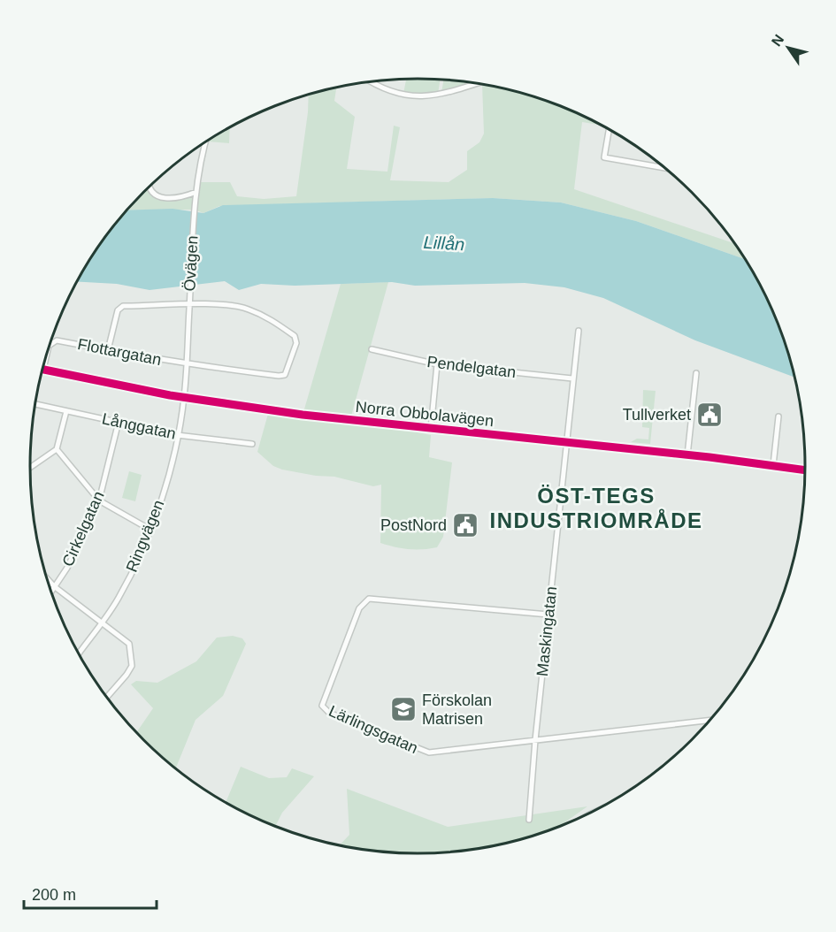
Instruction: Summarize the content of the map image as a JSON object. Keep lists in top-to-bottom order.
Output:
{
  "streets": {
    "street": [
      "Övägen",
      "Flottargatan",
      "Pendelgatan",
      "Norra Obbolavägen",
      "Långgatan",
      "Cirkelgatan",
      "Ringvägen",
      "Maskingatan",
      "Lärlingsgatan"
    ]
  },
  "crossings": [
    ["Övägen", "Flottargatan"],
    ["Övägen", "Norra Obbolavägen"],
    ["Övägen", "Ringvägen"],
    ["Flottargatan", "Norra Obbolavägen"],
    ["Pendelgatan", "Maskingatan"],
    ["Norra Obbolavägen", "Ringvägen"],
    ["Norra Obbolavägen", "Maskingatan"],
    ["Långgatan", "Cirkelgatan"],
    ["Långgatan", "Ringvägen"],
    ["Maskingatan", "Lärlingsgatan"]
  ],
  "districts": ["ÖST-TEGS INDUSTRIOMRÅDE"],
  "water": ["Lillån"],
  "places": {
    "public building": ["Tullverket", "PostNord"],
    "school or university": ["Förskolan Matrisen"]
  },
  "scale_bar": "200 m",
  "north": "top left"
}
